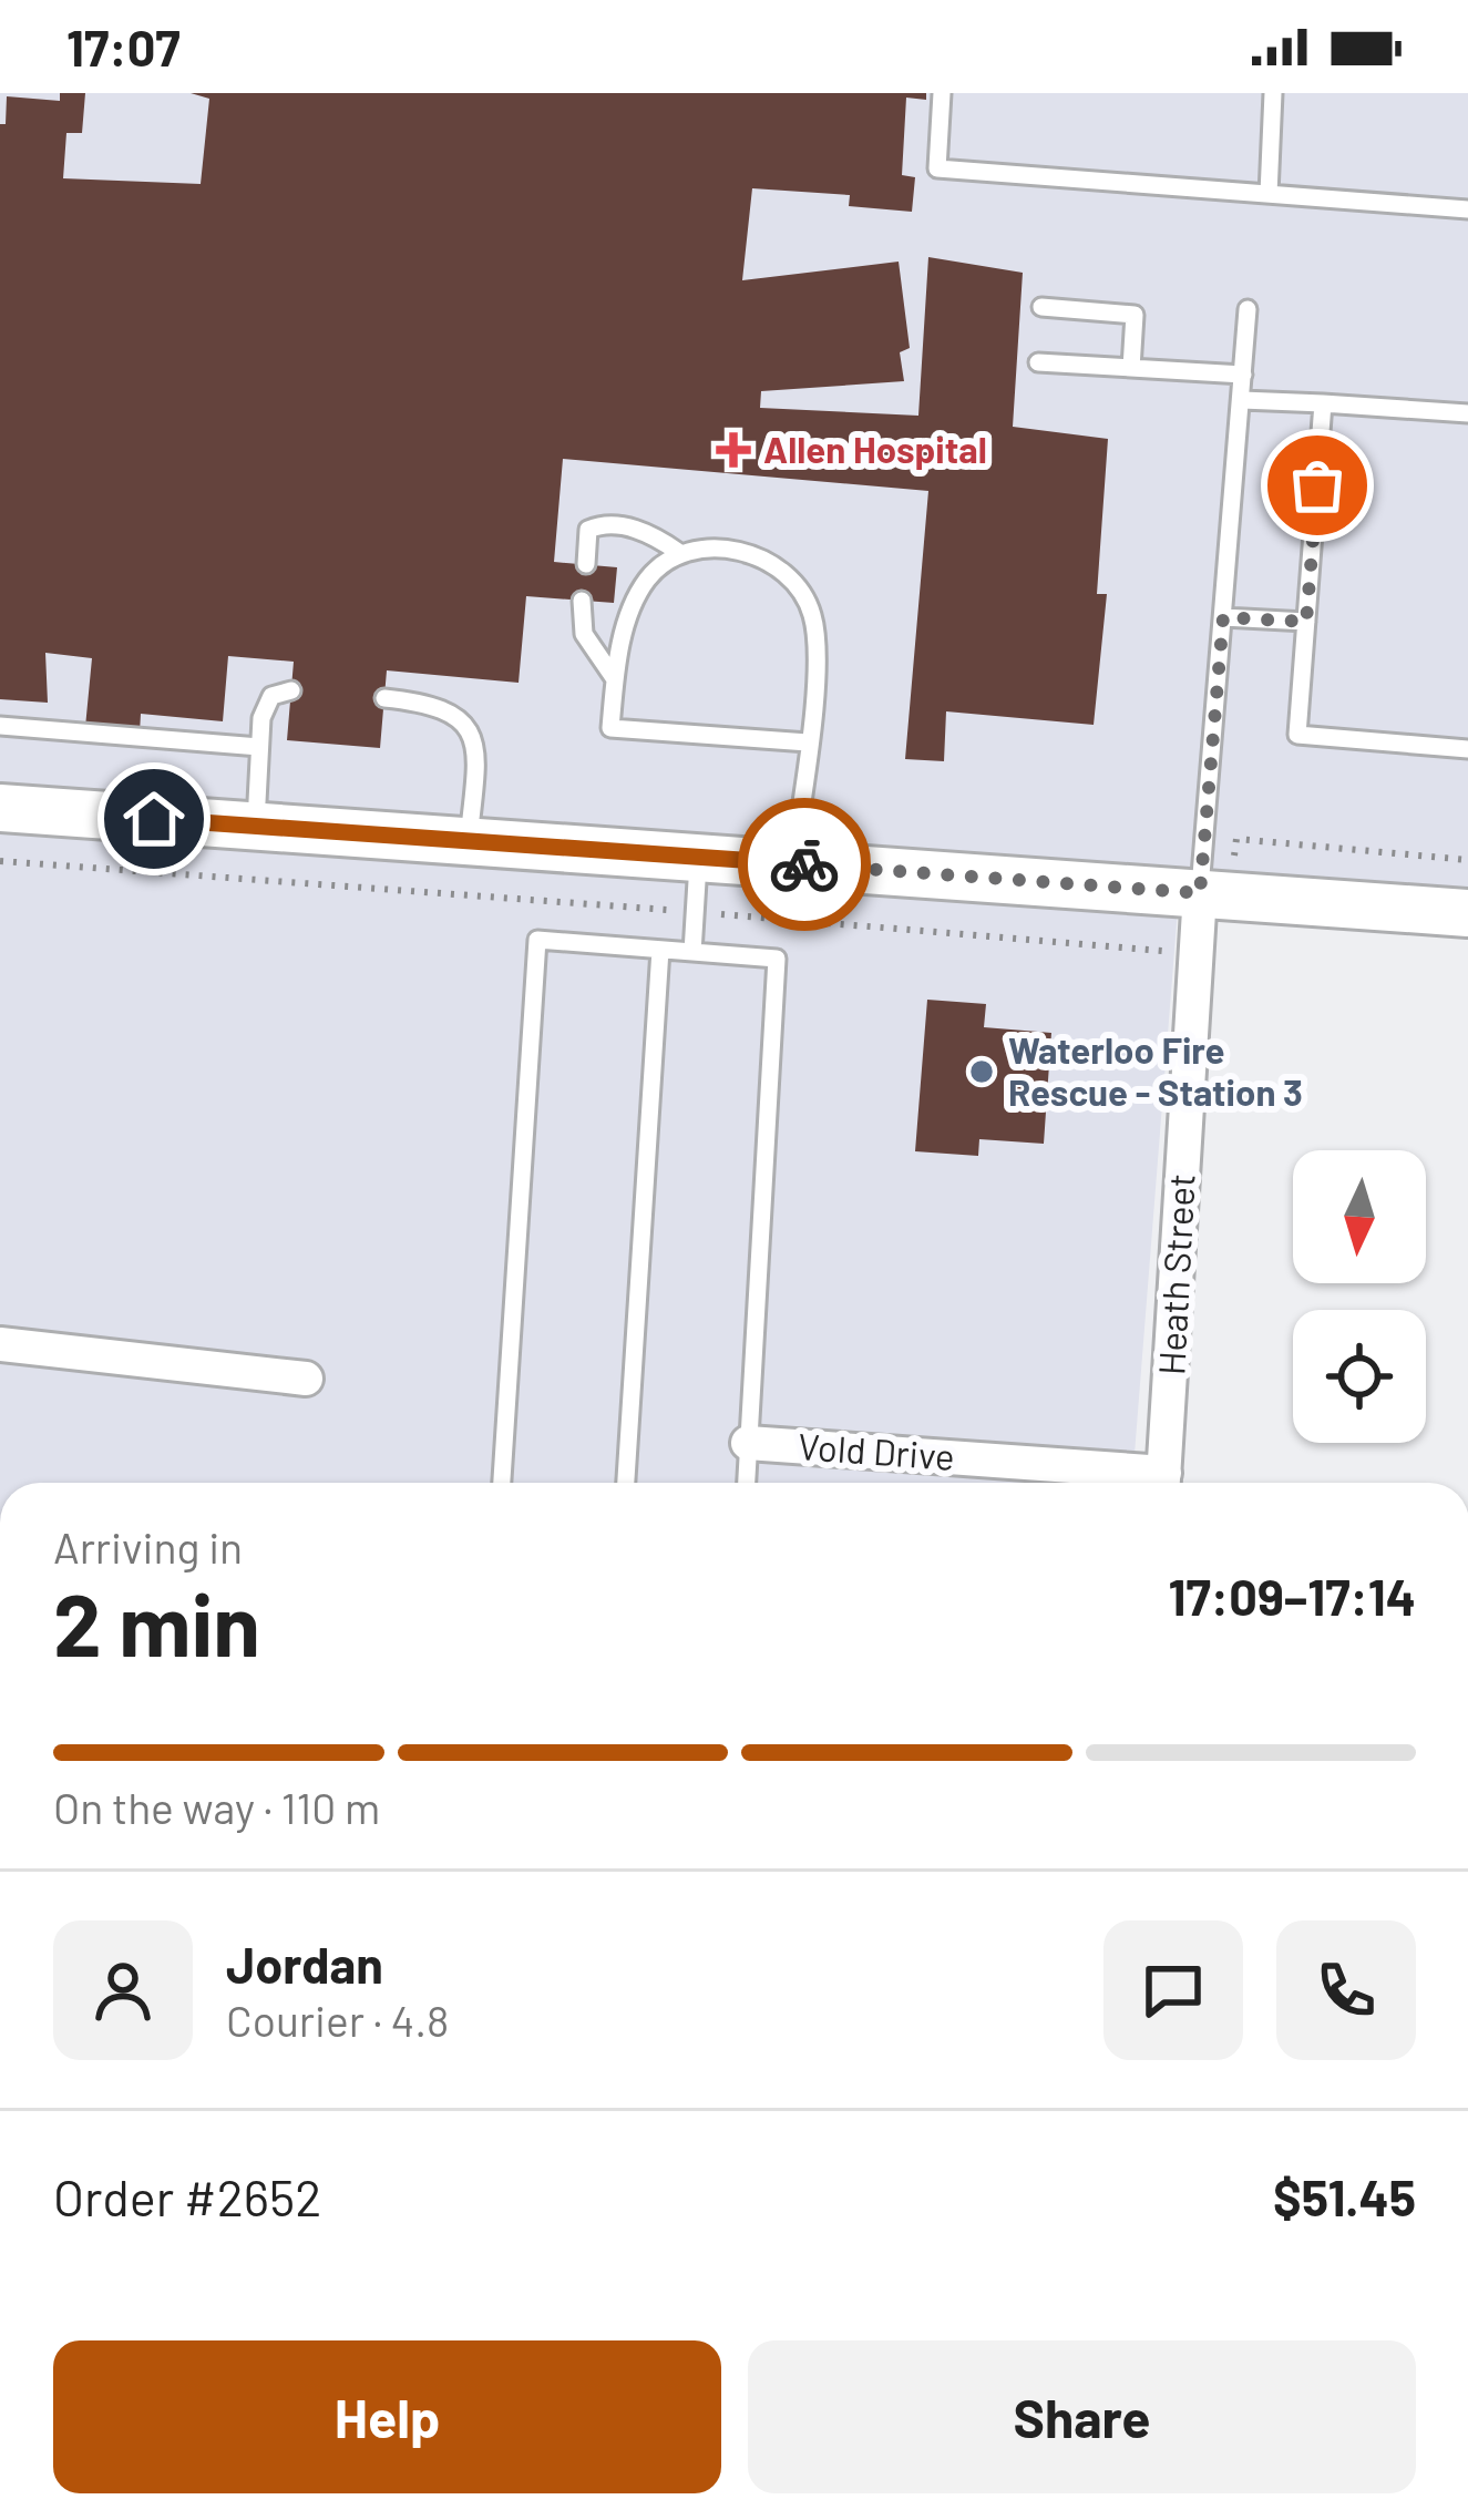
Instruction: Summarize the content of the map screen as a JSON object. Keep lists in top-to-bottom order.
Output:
{
  "streets": {
    "street": ["Heath Street", "Vold Drive"]
  },
  "places": {
    "health": ["Allen Hospital"],
    "other": ["Waterloo Fire Rescue - Station 3"]
  },
  "north": "bottom",
  "page": {
    "status": "17:07",
    "heading": ["2 min", "Arriving in", "17:09–17:14"],
    "panel": [
      "Jordan",
      "Courier · 4.8",
      "Order #2652",
      "$51.45"
    ],
    "bar": "On the way · 110 m",
    "buttons": ["Help", "Share"]
  }
}
